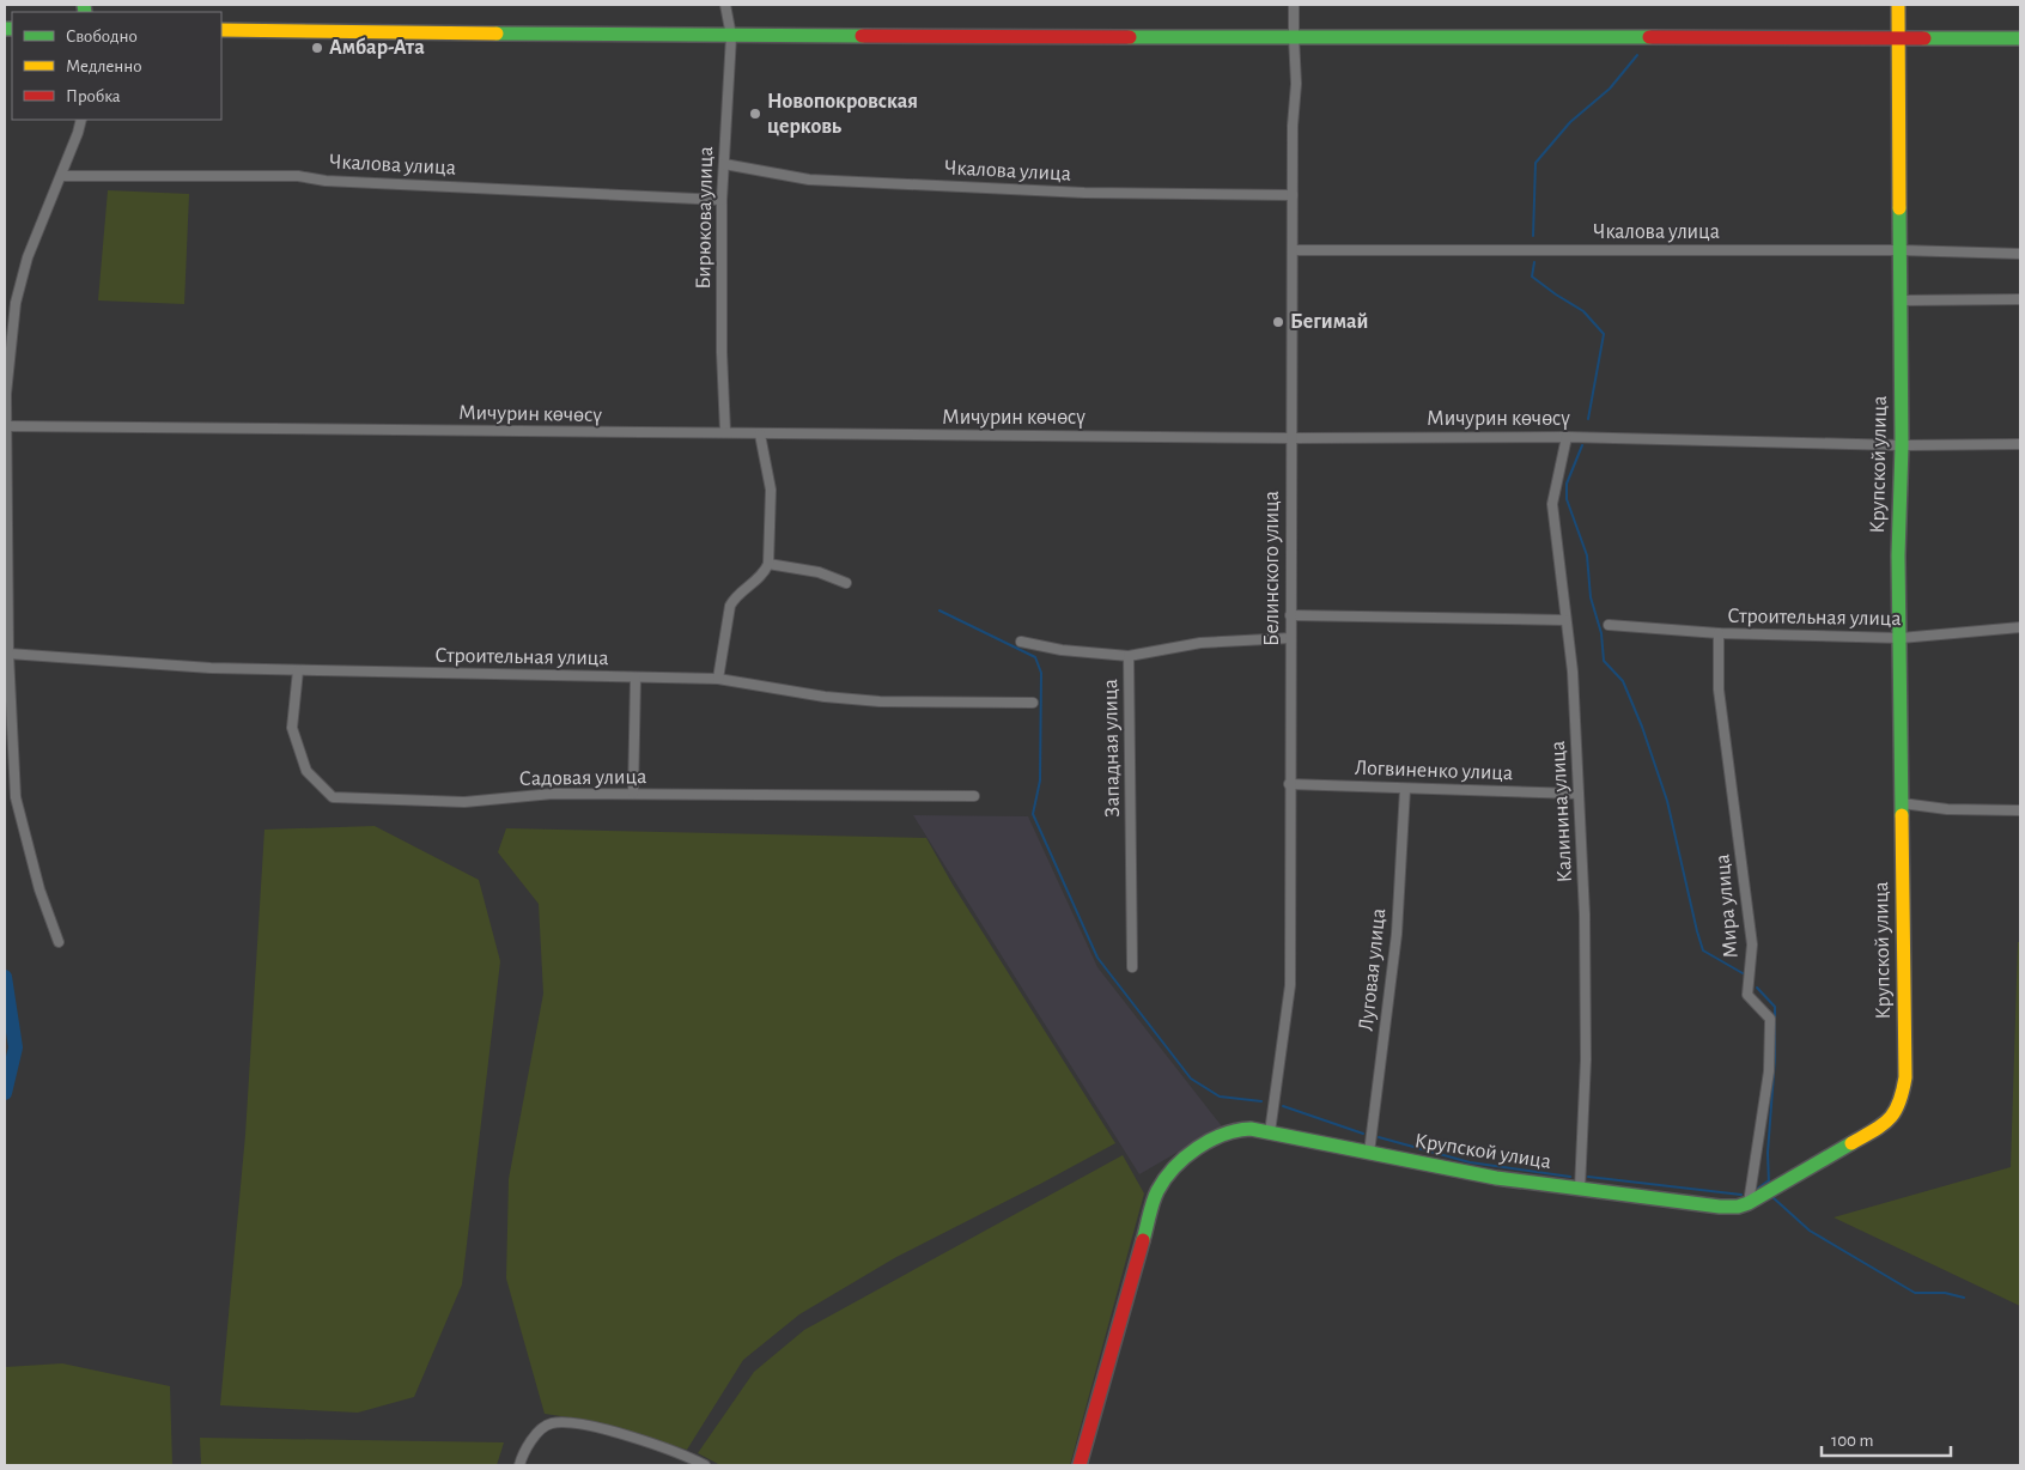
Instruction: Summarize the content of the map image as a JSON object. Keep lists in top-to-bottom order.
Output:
{
  "streets": {
    "street": [
      "Чкалова улица",
      "Бирюкова улица",
      "Мичурин көчөсү",
      "Крупской улица",
      "Белинского улица",
      "Строительная улица",
      "Западная улица",
      "Логвиненко улица",
      "Садовая улица",
      "Калинина улица",
      "Мира улица",
      "Луговая улица"
    ]
  },
  "crossings": [
    ["Чкалова улица", "Бирюкова улица"],
    ["Чкалова улица", "Крупской улица"],
    ["Чкалова улица", "Белинского улица"],
    ["Бирюкова улица", "Мичурин көчөсү"],
    ["Мичурин көчөсү", "Крупской улица"],
    ["Мичурин көчөсү", "Белинского улица"],
    ["Мичурин көчөсү", "Калинина улица"],
    ["Крупской улица", "Белинского улица"],
    ["Крупской улица", "Строительная улица"],
    ["Крупской улица", "Калинина улица"],
    ["Крупской улица", "Мира улица"],
    ["Крупской улица", "Луговая улица"],
    ["Белинского улица", "Западная улица"],
    ["Белинского улица", "Логвиненко улица"],
    ["Строительная улица", "Садовая улица"],
    ["Строительная улица", "Мира улица"],
    ["Логвиненко улица", "Калинина улица"],
    ["Логвиненко улица", "Луговая улица"]
  ],
  "places": ["Амбар-Ата", "Новопокровская церковь", "Бегимай"],
  "legend": ["Свободно", "Медленно", "Пробка"],
  "scale_bar": "100 m"
}
